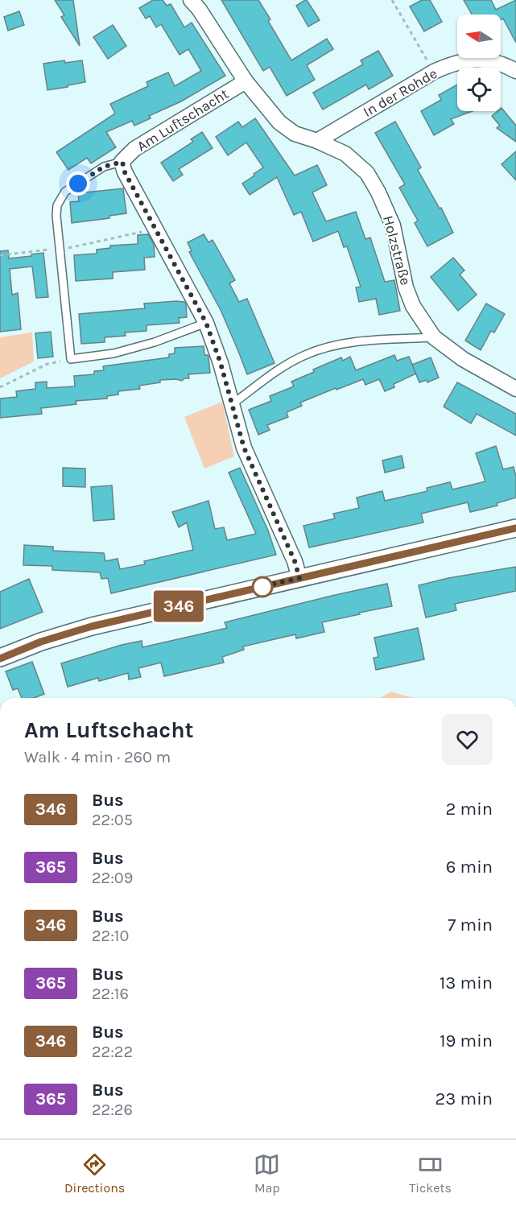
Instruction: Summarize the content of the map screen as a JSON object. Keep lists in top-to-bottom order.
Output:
{
  "streets": {
    "street": ["In der Rohde", "Am Luftschacht", "Holzstraße"]
  },
  "crossings": [
    ["In der Rohde", "Holzstraße"],
    ["Am Luftschacht", "Holzstraße"]
  ],
  "lines": ["bus line 346"],
  "north": "left",
  "page": {
    "on_map": "346",
    "heading": ["Am Luftschacht", "Walk · 4 min · 260 m"],
    "list": [
      {
        "mark": "346",
        "name": "Bus",
        "note": "22:05",
        "value": "2 min"
      },
      {
        "mark": "365",
        "name": "Bus",
        "note": "22:09",
        "value": "6 min"
      },
      {
        "mark": "346",
        "name": "Bus",
        "note": "22:10",
        "value": "7 min"
      },
      {
        "mark": "365",
        "name": "Bus",
        "note": "22:16",
        "value": "13 min"
      },
      {
        "mark": "346",
        "name": "Bus",
        "note": "22:22",
        "value": "19 min"
      },
      {
        "mark": "365",
        "name": "Bus",
        "note": "22:26",
        "value": "23 min"
      }
    ],
    "tabs": ["Directions", "Map", "Tickets"]
  }
}
